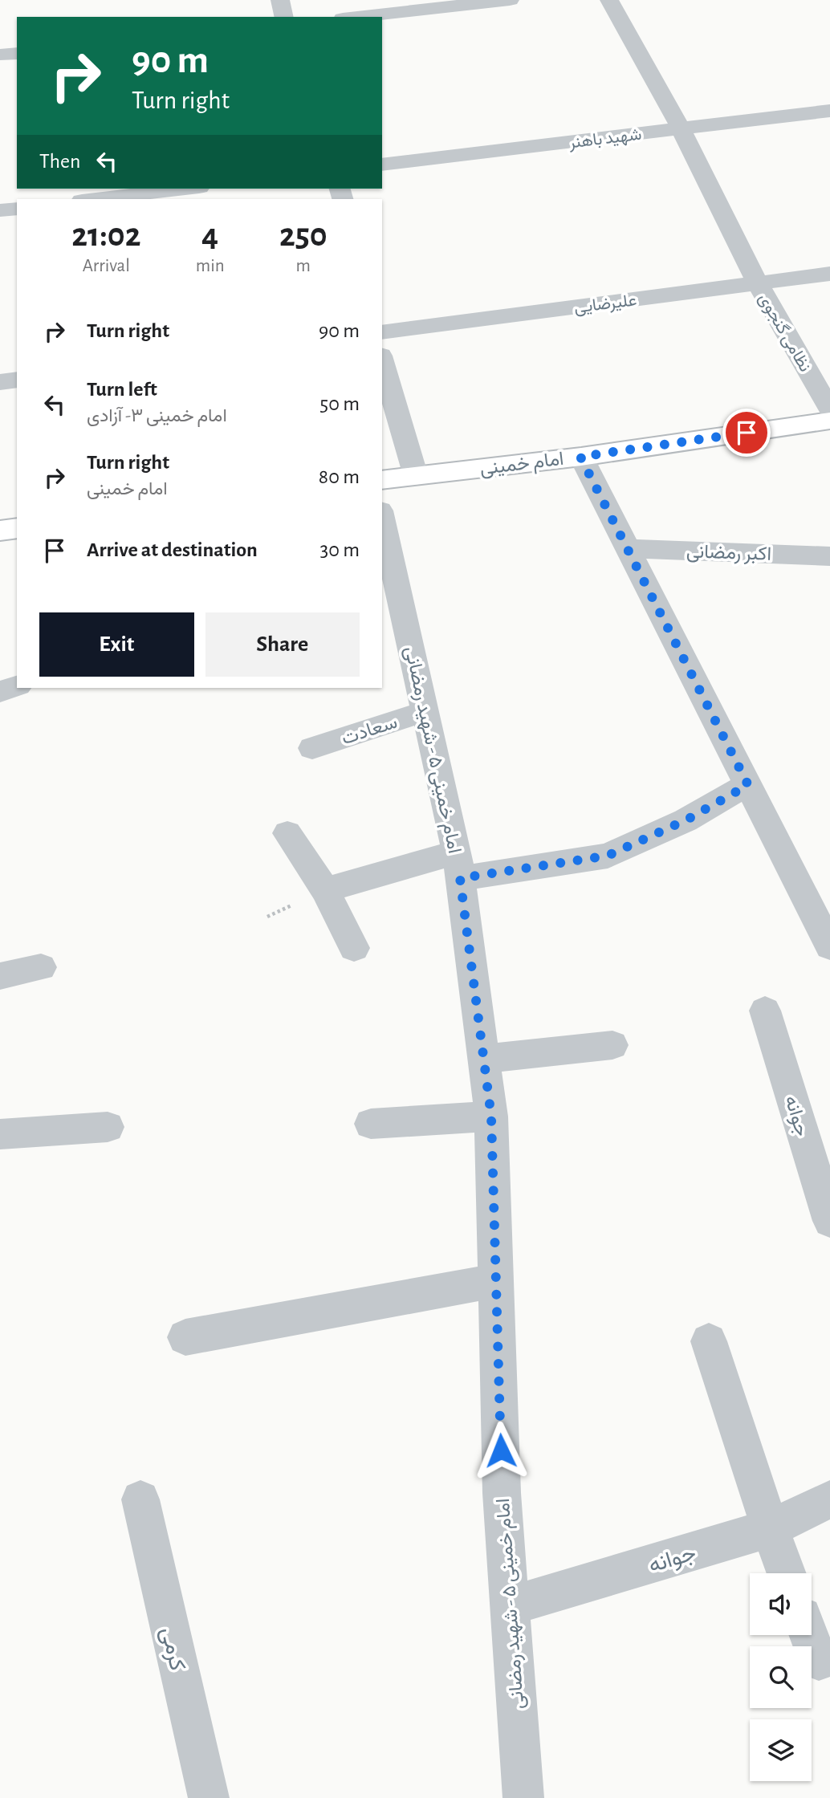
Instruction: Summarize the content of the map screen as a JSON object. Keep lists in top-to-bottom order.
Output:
{
  "streets": {
    "main road": ["امام خمینی"],
    "street": [
      "شهید باهنر",
      "علیرضایی",
      "نظامی گنجوی",
      "اکبر رمضانی",
      "سعادت",
      "امام خمینی ۵ - شهید رمضانی",
      "جوانه",
      "کرمی"
    ]
  },
  "crossings": [
    ["شهید باهنر", "نظامی گنجوی"],
    ["علیرضایی", "نظامی گنجوی"],
    ["سعادت", "امام خمینی ۵ - شهید رمضانی"],
    ["امام خمینی ۵ - شهید رمضانی", "جوانه"]
  ],
  "page": {
    "turn": ["90 m", "Turn right"],
    "then": "Then",
    "eta": [
      "21:02",
      "Arrival",
      "4",
      "min",
      "250",
      "m"
    ],
    "list": [
      {
        "name": "Turn right",
        "value": "90 m"
      },
      {
        "name": "Turn left",
        "note": "امام خمینی ۳- آزادی",
        "value": "50 m"
      },
      {
        "name": "Turn right",
        "note": "امام خمینی",
        "value": "80 m"
      },
      {
        "name": "Arrive at destination",
        "value": "30 m"
      }
    ],
    "buttons": ["Exit", "Share"]
  }
}
